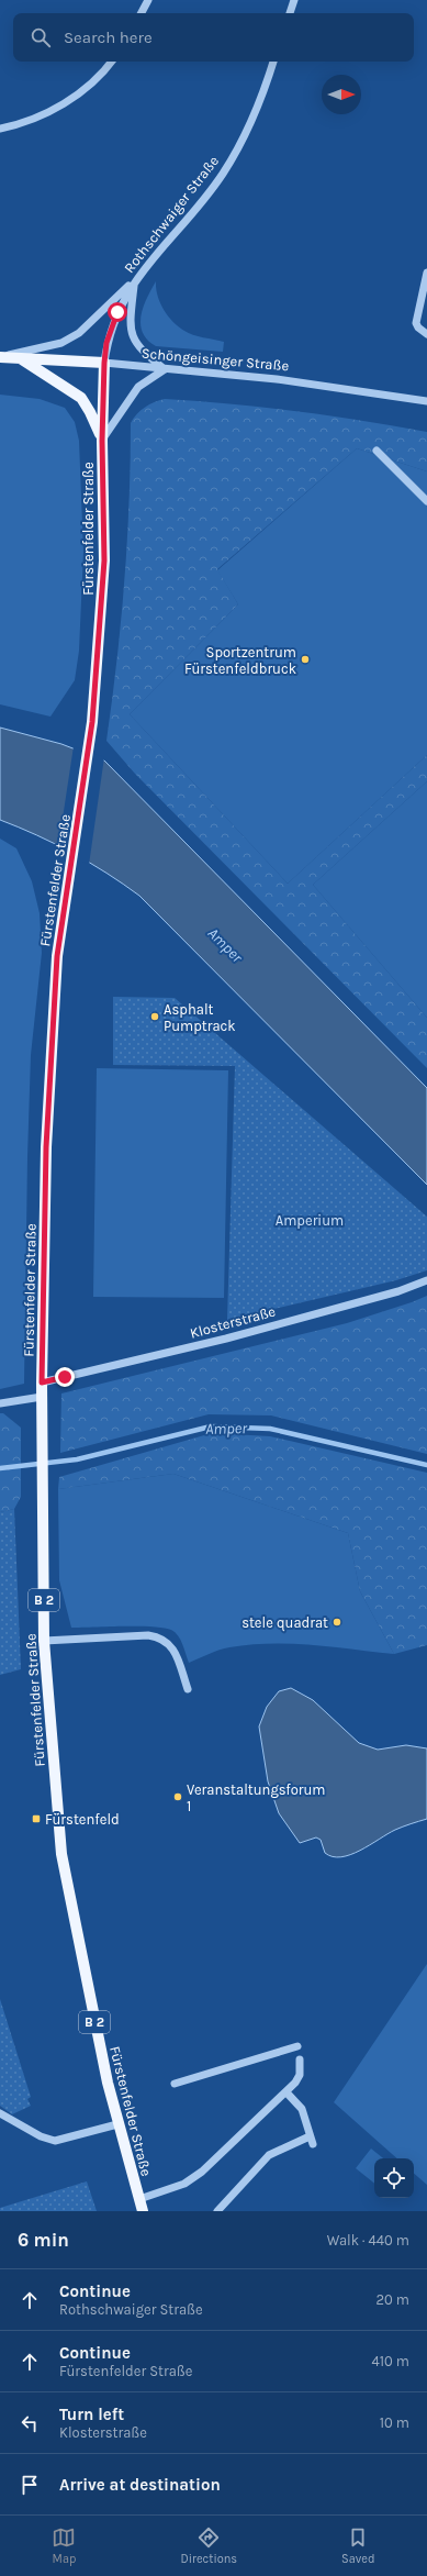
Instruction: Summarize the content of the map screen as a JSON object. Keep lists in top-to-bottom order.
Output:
{
  "streets": {
    "main road": ["Schöngeisinger Straße", "Fürstenfelder Straße", "B 2"],
    "street": ["Rothschwaiger Straße", "Klosterstraße"]
  },
  "crossings": [
    ["Rothschwaiger Straße", "Schöngeisinger Straße"],
    ["Rothschwaiger Straße", "Fürstenfelder Straße"],
    ["Schöngeisinger Straße", "Fürstenfelder Straße"],
    ["Fürstenfelder Straße", "Klosterstraße"]
  ],
  "water": ["Amper"],
  "parks": ["Amperium"],
  "places": {
    "other": [
      "Sportzentrum Fürstenfeldbruck",
      "Asphalt Pumptrack",
      "stele quadrat",
      "Veranstaltungsforum 1"
    ],
    "transit": ["Fürstenfeld"]
  },
  "north": "right",
  "page": {
    "search": "Search here",
    "heading": ["6 min", "Walk · 440 m"],
    "list": [
      ["Continue", "Rothschwaiger Straße", "20 m"],
      ["Continue", "Fürstenfelder Straße", "410 m"],
      ["Turn left", "Klosterstraße", "10 m"],
      "Arrive at destination"
    ],
    "nav": ["Map", "Directions", "Saved"]
  }
}
